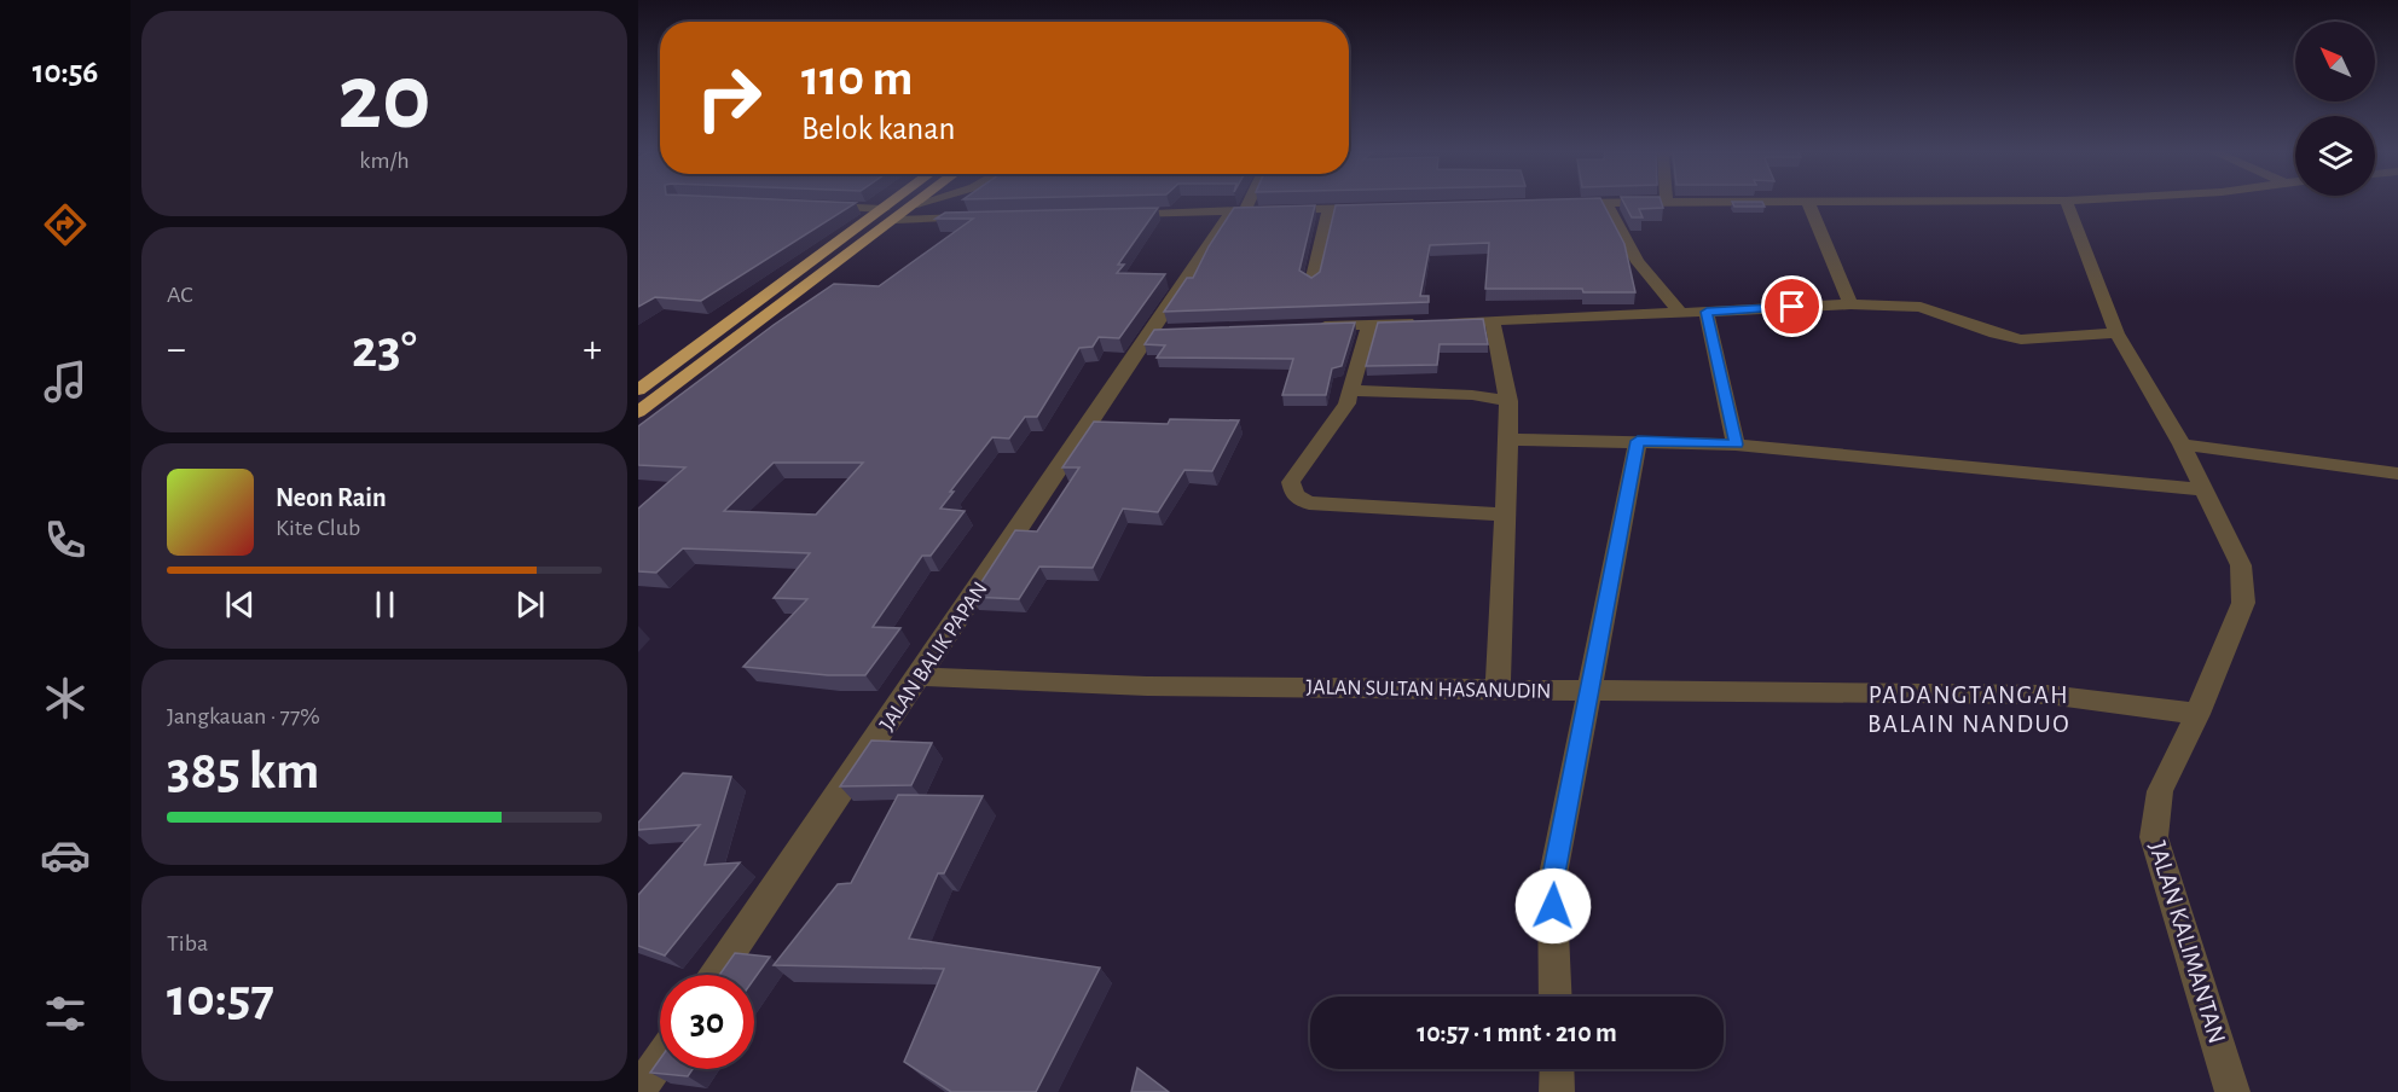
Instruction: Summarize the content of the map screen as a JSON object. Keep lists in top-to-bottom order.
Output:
{
  "streets": {
    "street": ["JALAN BALIK PAPAN", "JALAN SULTAN HASANUDIN", "JALAN KALIMANTAN"]
  },
  "crossings": [
    ["JALAN BALIK PAPAN", "JALAN SULTAN HASANUDIN"],
    ["JALAN SULTAN HASANUDIN", "JALAN KALIMANTAN"]
  ],
  "districts": ["PADANGTANGAH BALAIN NANDUO"],
  "north": "top left",
  "page": {
    "tabs": "10:56",
    "tile": [
      ["20", "km/h"],
      "AC",
      ["Jangkauan · 77%", "385 km"],
      ["Tiba", "10:57"]
    ],
    "turn": ["110 m", "Belok kanan"],
    "heat": ["−", "23°", "+"],
    "song": ["Neon Rain", "Kite Club"],
    "limit": "30",
    "trip": "10:57 · 1 mnt · 210 m"
  }
}
